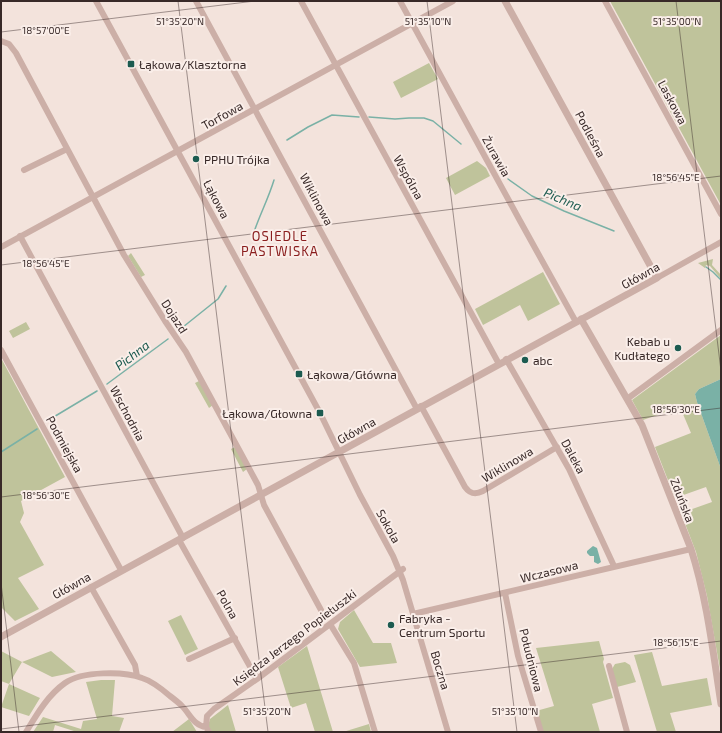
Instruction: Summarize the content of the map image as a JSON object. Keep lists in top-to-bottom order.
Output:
{
  "streets": {
    "street": [
      "Laskowa",
      "Torfowa",
      "Podleśna",
      "Żurawia",
      "Wspólna",
      "Łąkowa",
      "Wiklinowa",
      "Główna",
      "Dojazd",
      "Wschodnia",
      "Podmiejska",
      "Daleka",
      "Zduńska",
      "Sokola",
      "Wczasowa",
      "Polna",
      "Księdza Jerzego Popiełuszki",
      "Południowa",
      "Boczna"
    ]
  },
  "crossings": [
    ["Torfowa", "Żurawia"],
    ["Torfowa", "Wspólna"],
    ["Torfowa", "Łąkowa"],
    ["Torfowa", "Wiklinowa"],
    ["Torfowa", "Dojazd"],
    ["Torfowa", "Wschodnia"],
    ["Podleśna", "Główna"],
    ["Żurawia", "Główna"],
    ["Żurawia", "Zduńska"],
    ["Wspólna", "Główna"],
    ["Łąkowa", "Główna"],
    ["Łąkowa", "Sokola"],
    ["Wiklinowa", "Główna"],
    ["Wiklinowa", "Daleka"],
    ["Główna", "Dojazd"],
    ["Główna", "Wschodnia"],
    ["Główna", "Podmiejska"],
    ["Główna", "Daleka"],
    ["Główna", "Zduńska"],
    ["Główna", "Sokola"],
    ["Główna", "Polna"],
    ["Wschodnia", "Polna"],
    ["Daleka", "Wczasowa"],
    ["Zduńska", "Wczasowa"],
    ["Sokola", "Wczasowa"],
    ["Sokola", "Księdza Jerzego Popiełuszki"],
    ["Sokola", "Boczna"],
    ["Wczasowa", "Południowa"],
    ["Wczasowa", "Boczna"],
    ["Polna", "Księdza Jerzego Popiełuszki"]
  ],
  "districts": ["OSIEDLE PASTWISKA"],
  "water": ["Pichna"],
  "places": {
    "transit": ["Łąkowa/Klasztorna", "Łąkowa/Główna", "Łąkowa/Głowna"],
    "other": [
      "PPHU Trójka",
      "Kebab u Kudłatego",
      "abc",
      "Fabryka - Centrum Sportu"
    ]
  },
  "coordinates": [
    "51°35'20\"N",
    "51°35'10\"N",
    "51°35'00\"N",
    "18°57'00\"E",
    "18°56'45\"E",
    "18°56'30\"E",
    "18°56'15\"E"
  ]
}
